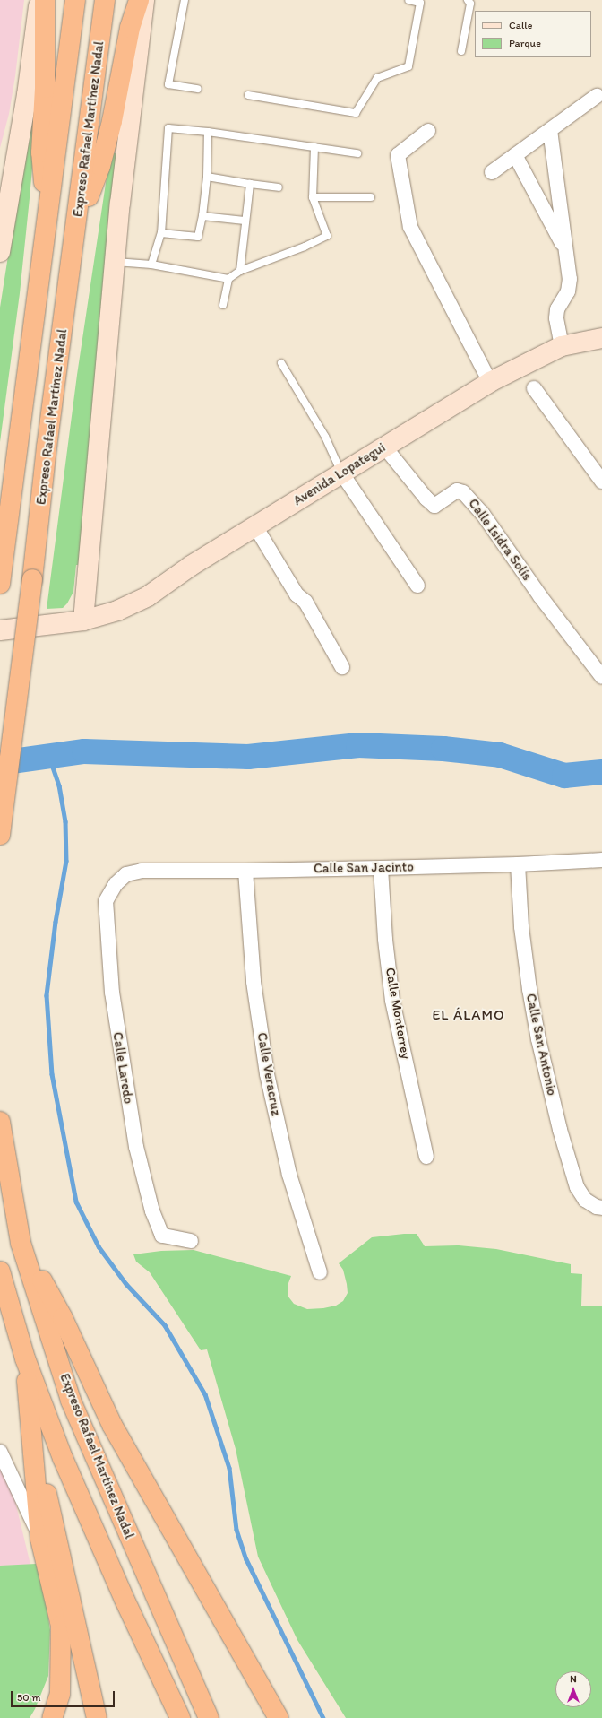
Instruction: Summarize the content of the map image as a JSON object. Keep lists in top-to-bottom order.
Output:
{
  "streets": {
    "highway": ["Expreso Rafael Martínez Nadal"],
    "street": [
      "Avenida Lopategui",
      "Calle Isidra Solís",
      "Calle San Jacinto",
      "Calle Monterrey",
      "Calle San Antonio",
      "Calle Laredo",
      "Calle Veracruz"
    ]
  },
  "crossings": [
    ["Avenida Lopategui", "Calle Isidra Solís"],
    ["Calle San Jacinto", "Calle Monterrey"],
    ["Calle San Jacinto", "Calle San Antonio"],
    ["Calle San Jacinto", "Calle Laredo"],
    ["Calle San Jacinto", "Calle Veracruz"]
  ],
  "districts": ["EL ÁLAMO"],
  "legend": ["Calle", "Parque"],
  "scale_bar": "50 m",
  "north": "top"
}
